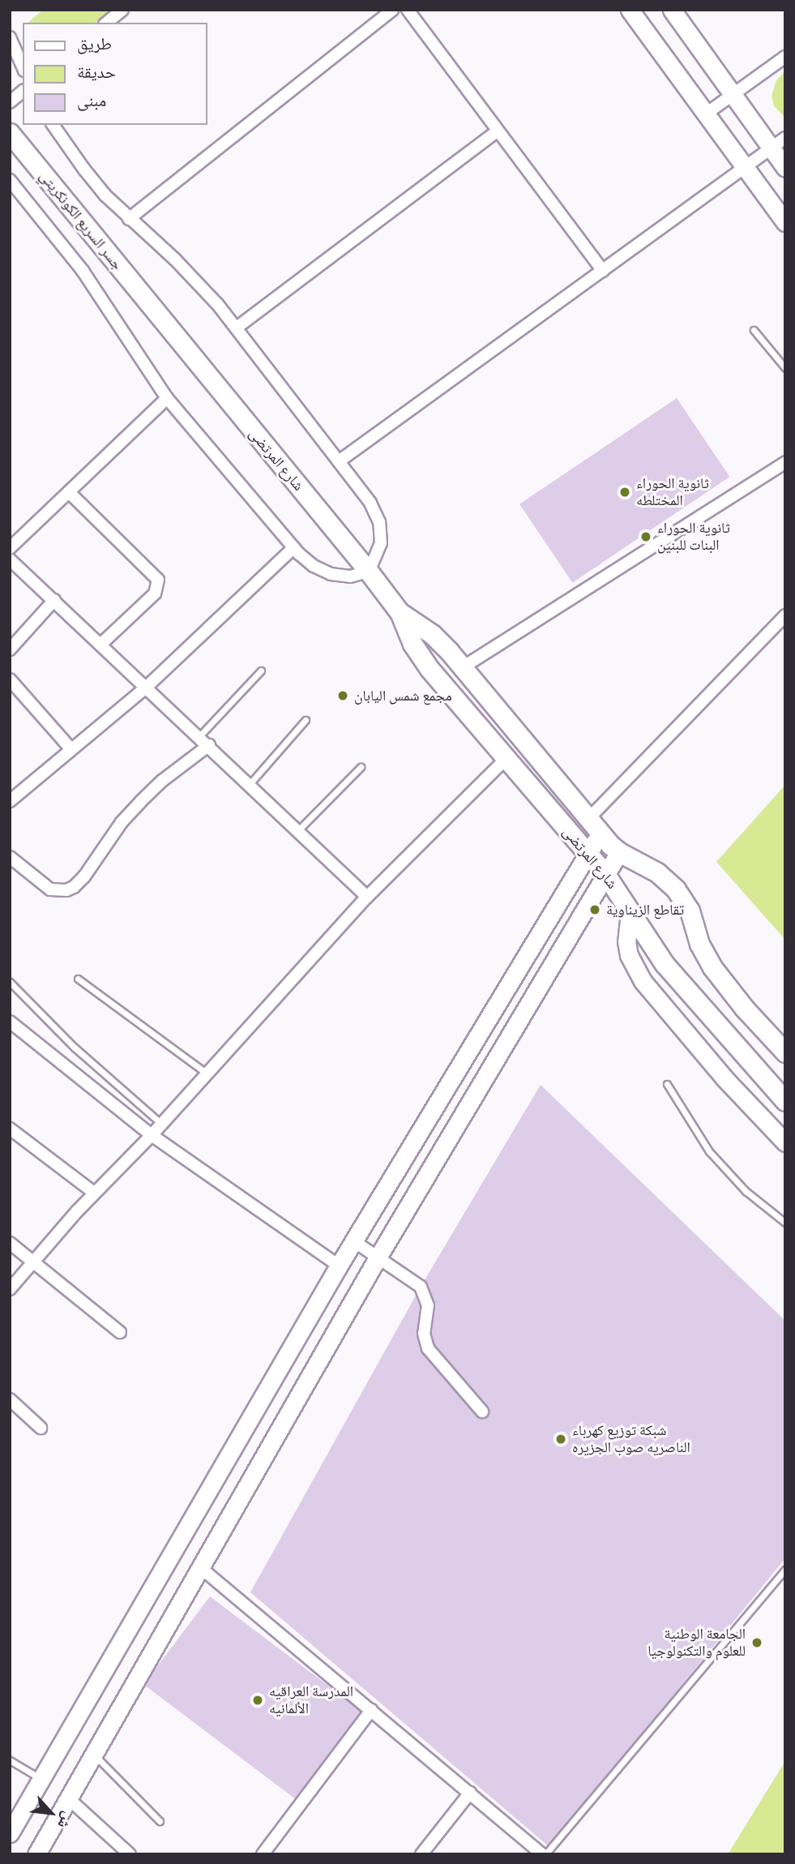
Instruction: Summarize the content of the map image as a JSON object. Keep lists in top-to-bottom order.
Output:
{
  "streets": {
    "main road": ["جسر السريع الكونكريتي", "شارع المرتضى"]
  },
  "crossings": [
    ["جسر السريع الكونكريتي", "شارع المرتضى"]
  ],
  "places": [
    "ثانوية الحوراء المختلطه",
    "ثانوية الحوراء البنات للبنين",
    "مجمع شمس اليابان",
    "تقاطع الزيناوية",
    "شبكة توزيع كهرباء الناصريه صوب الجزيره",
    "الجامعة الوطنية للعلوم والتكنولوجيا",
    "المدرسة العراقيه الألمانيه"
  ],
  "legend": ["طريق", "حديقة", "مبنى"],
  "north": "bottom right"
}
